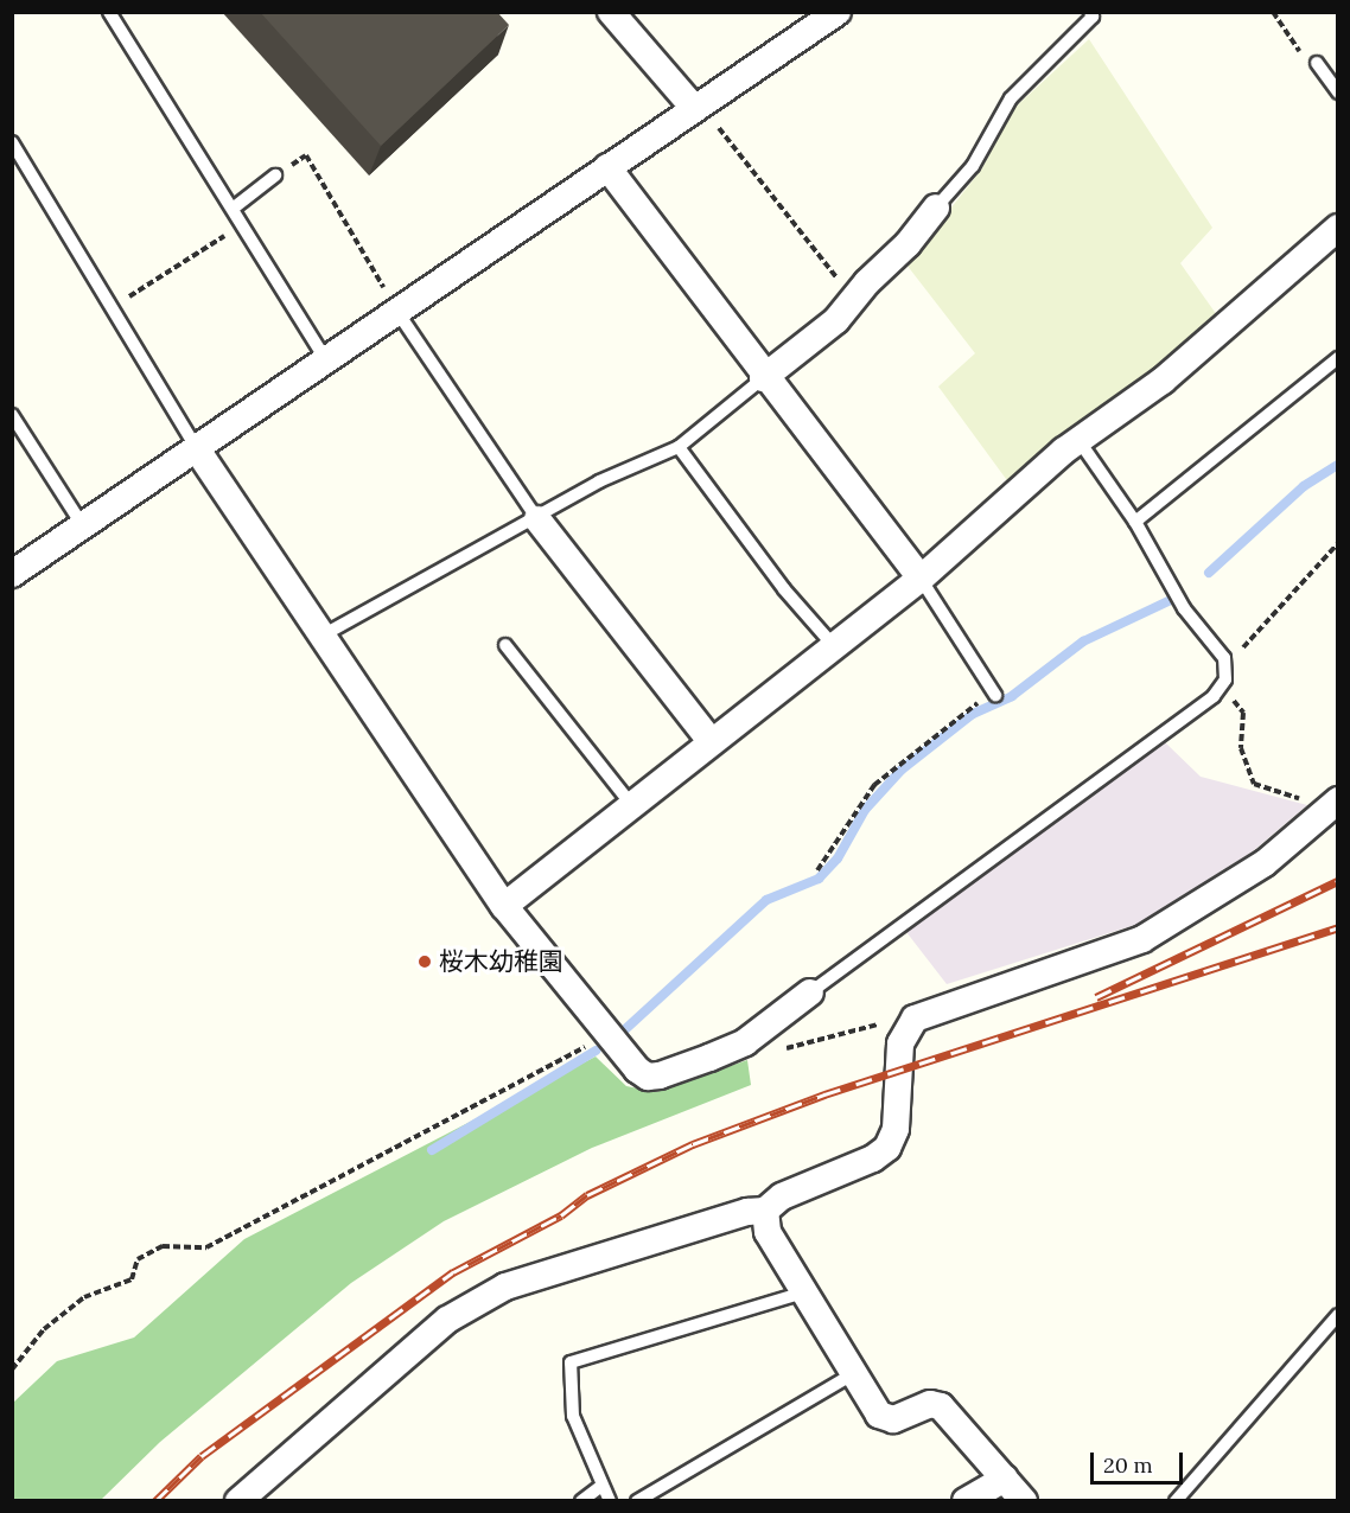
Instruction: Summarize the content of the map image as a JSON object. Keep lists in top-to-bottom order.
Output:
{
  "places": ["桜木幼稚園"],
  "scale_bar": "20 m"
}
